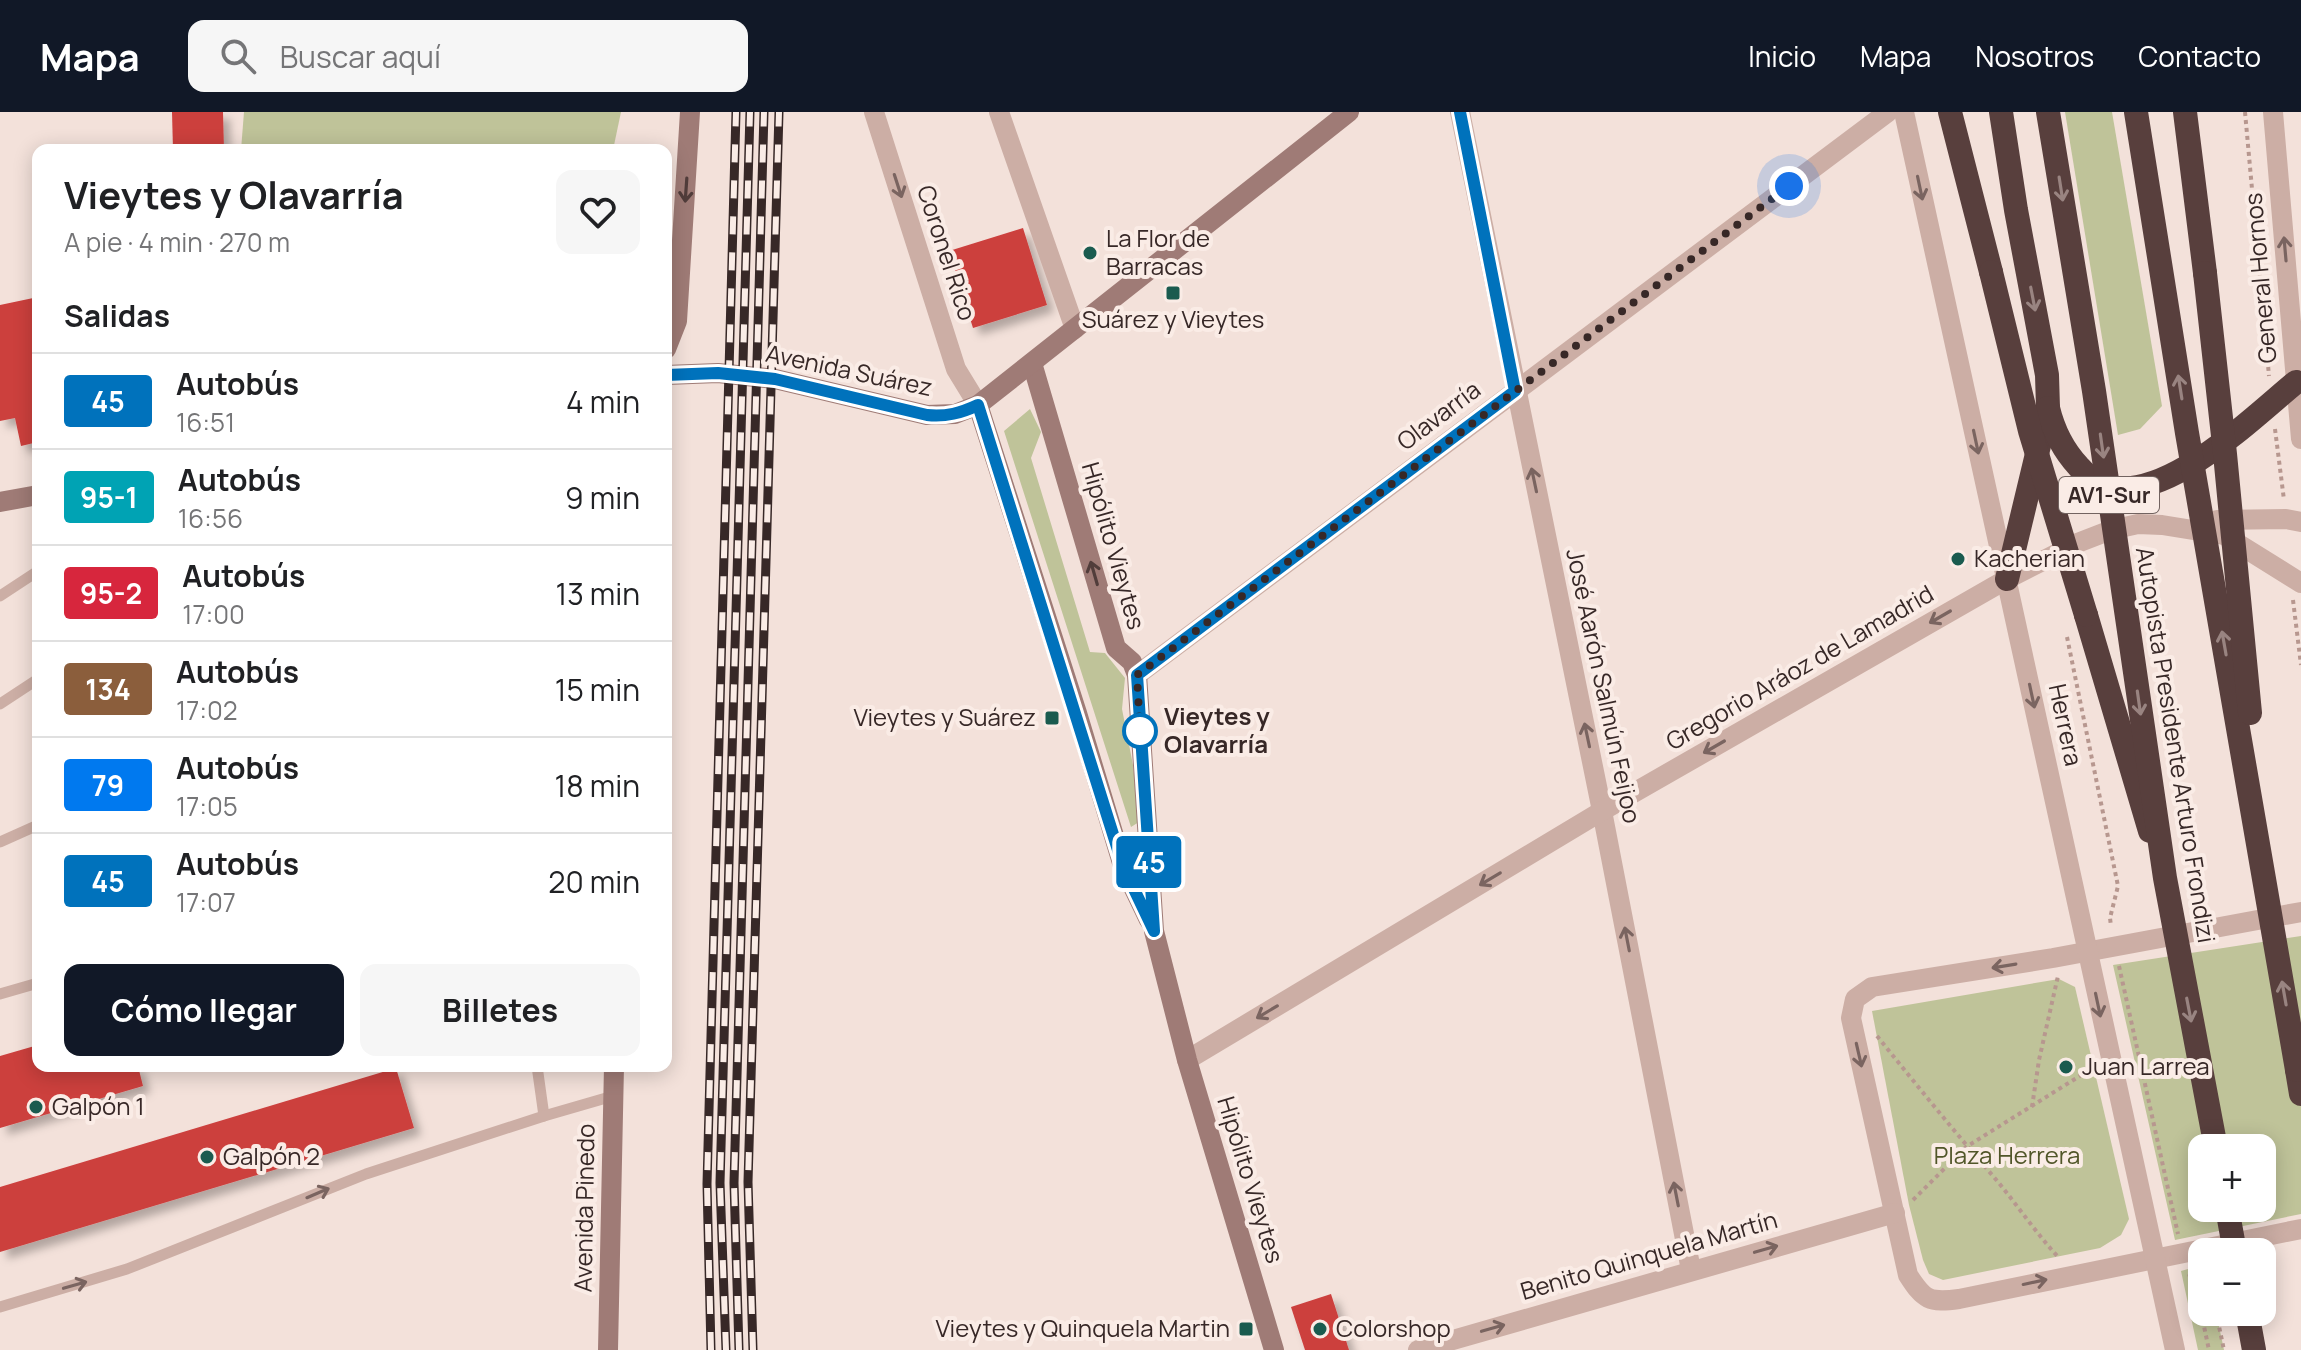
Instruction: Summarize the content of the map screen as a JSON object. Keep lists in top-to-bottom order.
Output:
{
  "streets": {
    "highway": ["AV1-Sur", "Autopista Presidente Arturo Frondizi"],
    "main road": ["Avenida Suárez", "Hipólito Vieytes", "Avenida Pinedo"],
    "street": [
      "Coronel Rico",
      "General Hornos",
      "Olavarría",
      "Gregorio Aráoz de Lamadrid",
      "José Aarón Salmún Feijoo",
      "Herrera",
      "Benito Quinquela Martín"
    ]
  },
  "crossings": [
    ["Coronel Rico", "Avenida Suárez"],
    ["Coronel Rico", "Hipólito Vieytes"],
    ["Avenida Suárez", "Hipólito Vieytes"],
    ["Olavarría", "Hipólito Vieytes"],
    ["Olavarría", "José Aarón Salmún Feijoo"],
    ["Hipólito Vieytes", "Gregorio Aráoz de Lamadrid"],
    ["Gregorio Aráoz de Lamadrid", "José Aarón Salmún Feijoo"],
    ["Gregorio Aráoz de Lamadrid", "Herrera"],
    ["José Aarón Salmún Feijoo", "Benito Quinquela Martín"]
  ],
  "one_way": [
    "General Hornos",
    "Gregorio Aráoz de Lamadrid",
    "José Aarón Salmún Feijoo",
    "Herrera",
    "Benito Quinquela Martín"
  ],
  "parks": ["Plaza Herrera"],
  "places": {
    "other": [
      "La Flor de Barracas",
      "Kacherian",
      "Vieytes y Olavarría",
      "Juan Larrea",
      "Galpón 1",
      "Galpón 2",
      "Colorshop"
    ],
    "transit": ["Suárez y Vieytes", "Vieytes y Suárez", "Vieytes y Quinquela Martin"]
  },
  "lines": ["bus line 45"],
  "page": {
    "header": "Mapa",
    "search": "Buscar aquí",
    "nav": [
      "Inicio",
      "Mapa",
      "Nosotros",
      "Contacto"
    ],
    "on_map": "45",
    "heading": [
      ["Vieytes y Olavarría", "A pie · 4 min · 270 m"],
      "Salidas"
    ],
    "list": [
      {
        "mark": "45",
        "name": "Autobús",
        "note": "16:51",
        "value": "4 min"
      },
      {
        "mark": "95-1",
        "name": "Autobús",
        "note": "16:56",
        "value": "9 min"
      },
      {
        "mark": "95-2",
        "name": "Autobús",
        "note": "17:00",
        "value": "13 min"
      },
      {
        "mark": "134",
        "name": "Autobús",
        "note": "17:02",
        "value": "15 min"
      },
      {
        "mark": "79",
        "name": "Autobús",
        "note": "17:05",
        "value": "18 min"
      },
      {
        "mark": "45",
        "name": "Autobús",
        "note": "17:07",
        "value": "20 min"
      }
    ],
    "buttons": ["Cómo llegar", "Billetes"],
    "map_buttons": ["+", "−"]
  }
}
